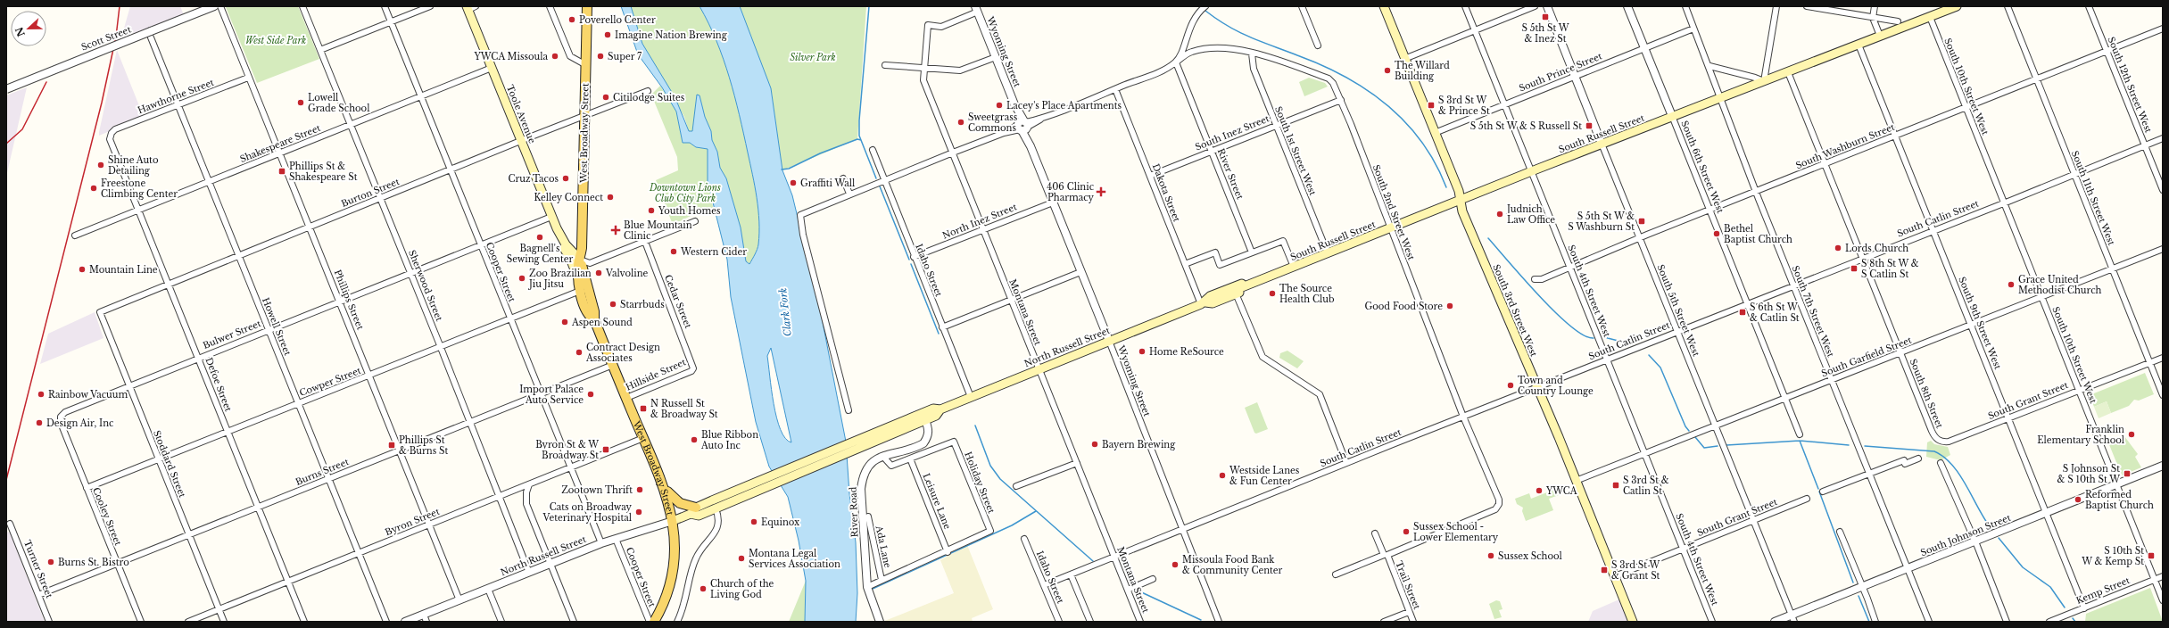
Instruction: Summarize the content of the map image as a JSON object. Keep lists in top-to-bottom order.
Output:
{
  "streets": {
    "main road": [
      "Toole Avenue",
      "West Broadway Street",
      "South Russell Street",
      "South 3rd Street West",
      "North Russell Street"
    ],
    "street": [
      "Scott Street",
      "Wyoming Street",
      "South Prince Street",
      "South 12th Street West",
      "South 10th Street West",
      "Hawthorne Street",
      "South Inez Street",
      "Shakespeare Street",
      "South Washburn Street",
      "South 1st Street West",
      "South 6th Street West",
      "River Street",
      "Burton Street",
      "Dakota Street",
      "South 11th Street West",
      "South 2nd Street West",
      "South Catlin Street",
      "North Inez Street",
      "Idaho Street",
      "Cooper Street",
      "Sherwood Street",
      "South 4th Street West",
      "Phillips Street",
      "Cedar Street",
      "South 5th Street West",
      "South 7th Street West",
      "Montana Street",
      "South 9th Street West",
      "Howell Street",
      "Bulwer Street",
      "South Garfield Street",
      "Hillside Street",
      "Cowper Street",
      "Defoe Street",
      "South 8th Street",
      "South Grant Street",
      "Stoddard Street",
      "Burns Street",
      "Holiday Street",
      "Leisure Lane",
      "River Road",
      "Cooley Street",
      "Byron Street",
      "South Johnson Street",
      "Ada Lane",
      "Turner Street",
      "Trail Street",
      "Kemp Street"
    ]
  },
  "crossings": [
    ["Scott Street", "Howell Street"],
    ["Wyoming Street", "South 2nd Street West"],
    ["Wyoming Street", "South Catlin Street"],
    ["Wyoming Street", "North Inez Street"],
    ["Wyoming Street", "Montana Street"],
    ["Wyoming Street", "North Russell Street"],
    ["South Prince Street", "South 6th Street West"],
    ["South Prince Street", "South 4th Street West"],
    ["South Prince Street", "South 3rd Street West"],
    ["South Prince Street", "South 5th Street West"],
    ["South Prince Street", "South 7th Street West"],
    ["South 12th Street West", "South Washburn Street"],
    ["South 12th Street West", "South Catlin Street"],
    ["South 10th Street West", "South Russell Street"],
    ["South 10th Street West", "South Washburn Street"],
    ["South 10th Street West", "South Catlin Street"],
    ["South 10th Street West", "South Garfield Street"],
    ["South 10th Street West", "South Grant Street"],
    ["South 10th Street West", "South Johnson Street"],
    ["South 10th Street West", "Kemp Street"],
    ["Hawthorne Street", "Phillips Street"],
    ["Hawthorne Street", "Howell Street"],
    ["Hawthorne Street", "Defoe Street"],
    ["Toole Avenue", "West Broadway Street"],
    ["Toole Avenue", "Shakespeare Street"],
    ["Toole Avenue", "Burton Street"],
    ["Toole Avenue", "Bulwer Street"],
    ["Toole Avenue", "Cowper Street"],
    ["West Broadway Street", "Burton Street"],
    ["West Broadway Street", "North Russell Street"],
    ["West Broadway Street", "Hillside Street"],
    ["West Broadway Street", "Cowper Street"],
    ["West Broadway Street", "Burns Street"],
    ["West Broadway Street", "Byron Street"],
    ["South Inez Street", "South 1st Street West"],
    ["South Inez Street", "River Street"],
    ["South Inez Street", "Dakota Street"],
    ["South Inez Street", "South 2nd Street West"],
    ["South Russell Street", "South 1st Street West"],
    ["South Russell Street", "South 6th Street West"],
    ["South Russell Street", "Dakota Street"],
    ["South Russell Street", "South 2nd Street West"],
    ["South Russell Street", "South 4th Street West"],
    ["South Russell Street", "South 3rd Street West"],
    ["South Russell Street", "South 5th Street West"],
    ["South Russell Street", "South 7th Street West"],
    ["South Russell Street", "South 9th Street West"],
    ["South Russell Street", "North Russell Street"],
    ["South Russell Street", "South 8th Street"],
    ["Shakespeare Street", "Cooper Street"],
    ["Shakespeare Street", "Sherwood Street"],
    ["Shakespeare Street", "Phillips Street"],
    ["Shakespeare Street", "Howell Street"],
    ["Shakespeare Street", "Defoe Street"],
    ["South Washburn Street", "South 6th Street West"],
    ["South Washburn Street", "South 11th Street West"],
    ["South Washburn Street", "South 4th Street West"],
    ["South Washburn Street", "South 5th Street West"],
    ["South Washburn Street", "South 7th Street West"],
    ["South Washburn Street", "South 9th Street West"],
    ["South Washburn Street", "South 8th Street"],
    ["South 1st Street West", "South 2nd Street West"],
    ["South 6th Street West", "South Catlin Street"],
    ["South 6th Street West", "South Garfield Street"],
    ["River Street", "South 2nd Street West"],
    ["Burton Street", "Cooper Street"],
    ["Burton Street", "Sherwood Street"],
    ["Burton Street", "Phillips Street"],
    ["Burton Street", "Howell Street"],
    ["Burton Street", "Defoe Street"],
    ["Burton Street", "Stoddard Street"],
    ["Dakota Street", "South 2nd Street West"],
    ["Dakota Street", "North Russell Street"],
    ["South 11th Street West", "South Catlin Street"],
    ["South 11th Street West", "South Garfield Street"],
    ["South 11th Street West", "South Grant Street"],
    ["South 2nd Street West", "South Catlin Street"],
    ["South 2nd Street West", "Idaho Street"],
    ["South 2nd Street West", "Montana Street"],
    ["South 2nd Street West", "Trail Street"],
    ["South Catlin Street", "Idaho Street"],
    ["South Catlin Street", "South 4th Street West"],
    ["South Catlin Street", "South 3rd Street West"],
    ["South Catlin Street", "South 5th Street West"],
    ["South Catlin Street", "South 7th Street West"],
    ["South Catlin Street", "Montana Street"],
    ["South Catlin Street", "South 9th Street West"],
    ["South Catlin Street", "South 8th Street"],
    ["North Inez Street", "Idaho Street"],
    ["North Inez Street", "Montana Street"],
    ["Idaho Street", "North Russell Street"],
    ["Cooper Street", "Bulwer Street"],
    ["Cooper Street", "North Russell Street"],
    ["Cooper Street", "Cowper Street"],
    ["Cooper Street", "Burns Street"],
    ["Cooper Street", "Byron Street"],
    ["Sherwood Street", "Bulwer Street"],
    ["Sherwood Street", "North Russell Street"],
    ["Sherwood Street", "Cowper Street"],
    ["Sherwood Street", "Burns Street"],
    ["Sherwood Street", "Byron Street"],
    ["South 4th Street West", "South Garfield Street"],
    ["South 4th Street West", "South Grant Street"],
    ["Phillips Street", "Bulwer Street"],
    ["Phillips Street", "North Russell Street"],
    ["Phillips Street", "Cowper Street"],
    ["Phillips Street", "Burns Street"],
    ["Phillips Street", "Byron Street"],
    ["Cedar Street", "Hillside Street"],
    ["South 3rd Street West", "South Garfield Street"],
    ["South 3rd Street West", "South Grant Street"],
    ["South 5th Street West", "South Garfield Street"],
    ["South 5th Street West", "South Grant Street"],
    ["South 5th Street West", "South Johnson Street"],
    ["South 7th Street West", "South Garfield Street"],
    ["South 7th Street West", "South Johnson Street"],
    ["Montana Street", "North Russell Street"],
    ["South 9th Street West", "South Garfield Street"],
    ["South 9th Street West", "South Grant Street"],
    ["South 9th Street West", "South Johnson Street"],
    ["South 9th Street West", "Kemp Street"],
    ["Howell Street", "Bulwer Street"],
    ["Howell Street", "Cowper Street"],
    ["Howell Street", "Burns Street"],
    ["Howell Street", "Byron Street"],
    ["Bulwer Street", "Defoe Street"],
    ["Bulwer Street", "Stoddard Street"],
    ["Bulwer Street", "Cooley Street"],
    ["North Russell Street", "River Road"],
    ["South Garfield Street", "South 8th Street"],
    ["Cowper Street", "Defoe Street"],
    ["Cowper Street", "Stoddard Street"],
    ["Cowper Street", "Cooley Street"],
    ["Defoe Street", "Burns Street"],
    ["Defoe Street", "Byron Street"],
    ["South 8th Street", "South Grant Street"],
    ["Stoddard Street", "Burns Street"],
    ["Stoddard Street", "Byron Street"],
    ["Burns Street", "Cooley Street"],
    ["Burns Street", "Turner Street"],
    ["Holiday Street", "Leisure Lane"]
  ],
  "water": ["Clark Fork"],
  "parks": ["West Side Park", "Silver Park", "Downtown Lions Club City Park"],
  "places": {
    "transit": [
      "S 5th St W & Inez St",
      "S 3rd St W & Prince St",
      "S 5th St W & S Russell St",
      "Phillips St & Shakespeare St",
      "S 5th St W & S Washburn St",
      "S 8th St W & S Catlin St",
      "S 6th St W & Catlin St",
      "N Russell St & Broadway St",
      "Phillips St & Burns St",
      "Byron St & W Broadway St",
      "S Johnson St & S 10th St W",
      "S 3rd St & Catlin St",
      "S 10th St W & Kemp St",
      "S 3rd St W & Grant St"
    ],
    "other": [
      "Poverello Center",
      "Imagine Nation Brewing",
      "YWCA Missoula",
      "Super 7",
      "The Willard Building",
      "Citilodge Suites",
      "Lowell Grade School",
      "Lacey's Place Apartments",
      "Sweetgrass Commons",
      "Shine Auto Detailing",
      "Cruz Tacos",
      "Graffiti Wall",
      "Freestone Climbing Center",
      "Kelley Connect",
      "Youth Homes",
      "Judnich Law Office",
      "Bethel Baptist Church",
      "Bagnell's Sewing Center",
      "Lords Church",
      "Western Cider",
      "Mountain Line",
      "Valvoline",
      "Zoo Brazilian Jiu Jitsu",
      "Grace United Methodist Church",
      "The Source Health Club",
      "Starrbuds",
      "Good Food Store",
      "Aspen Sound",
      "Home ReSource",
      "Contract Design Associates",
      "Town and Country Lounge",
      "Rainbow Vacuum",
      "Import Palace Auto Service",
      "Design Air, Inc",
      "Franklin Elementary School",
      "Blue Ribbon Auto Inc",
      "Bayern Brewing",
      "Westside Lanes & Fun Center",
      "Zootown Thrift",
      "YWCA",
      "Reformed Baptist Church",
      "Cats on Broadway Veterinary Hospital",
      "Equinox",
      "Sussex School - Lower Elementary",
      "Sussex School",
      "Montana Legal Services Association",
      "Burns St. Bistro",
      "Missoula Food Bank & Community Center",
      "Church of the Living God"
    ],
    "health": ["406 Clinic Pharmacy", "Blue Mountain Clinic"]
  },
  "north": "left"
}
